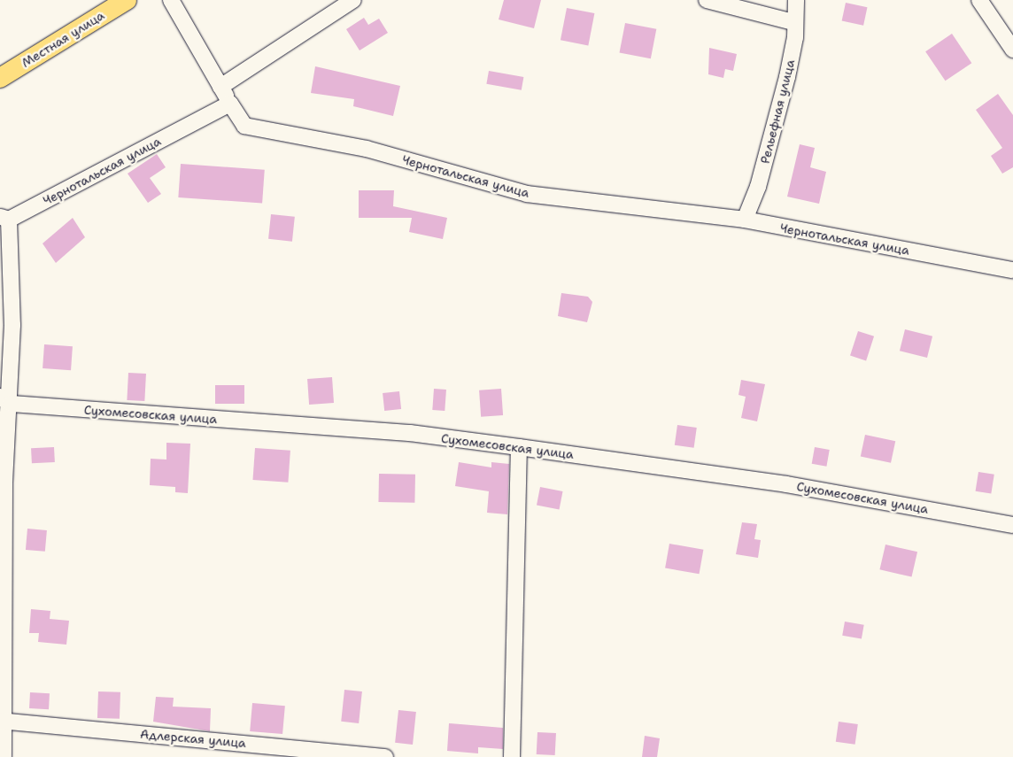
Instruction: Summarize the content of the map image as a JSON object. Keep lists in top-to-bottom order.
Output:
{
  "streets": {
    "main road": ["Местная улица"],
    "street": [
      "Рельефная улица",
      "Чернотальская улица",
      "Сухомесовская улица",
      "Адлерская улица"
    ]
  },
  "crossings": [
    ["Рельефная улица", "Чернотальская улица"]
  ]
}
